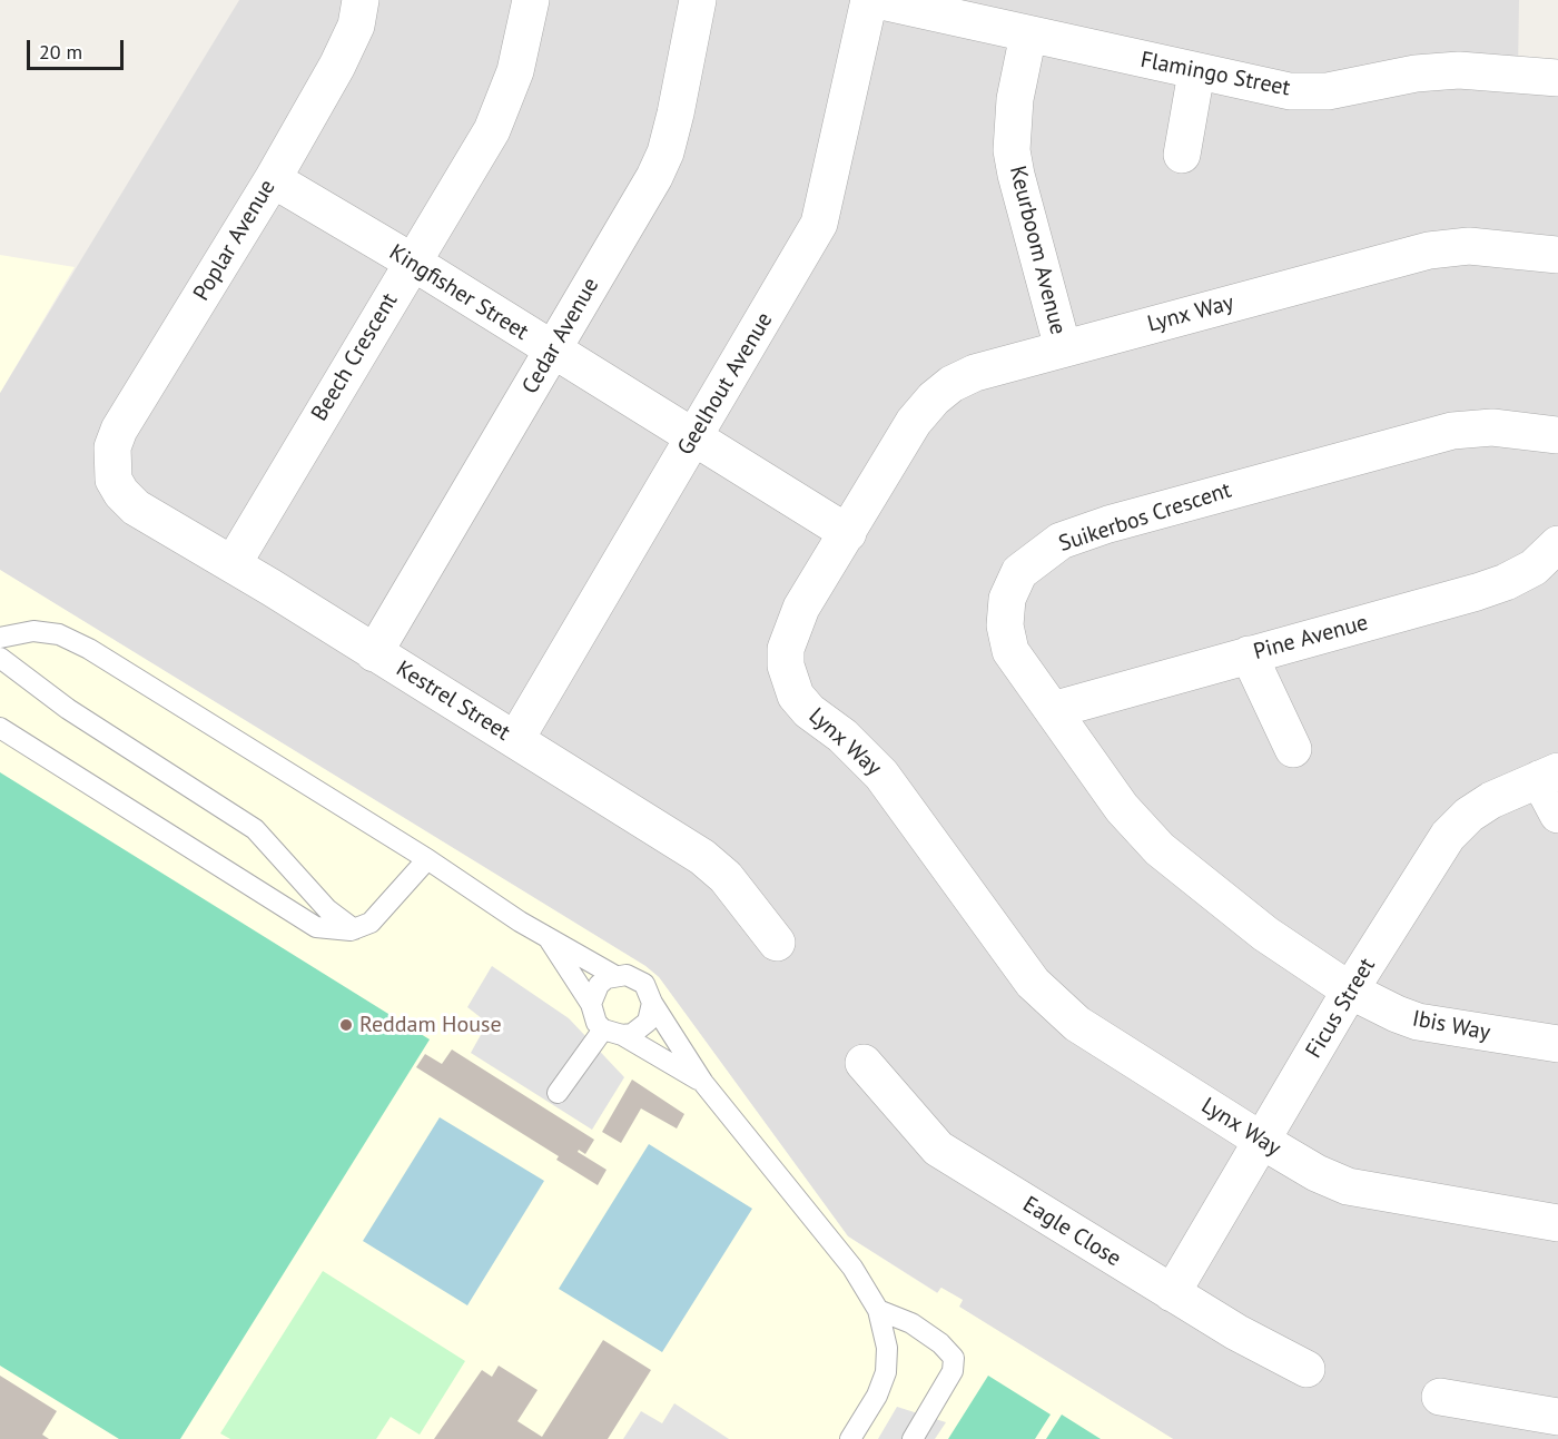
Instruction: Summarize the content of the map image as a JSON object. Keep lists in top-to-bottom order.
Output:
{
  "streets": {
    "street": [
      "Flamingo Street",
      "Poplar Avenue",
      "Keurboom Avenue",
      "Kingfisher Street",
      "Lynx Way",
      "Cedar Avenue",
      "Beech Crescent",
      "Geelhout Avenue",
      "Suikerbos Crescent",
      "Pine Avenue",
      "Kestrel Street",
      "Ficus Street",
      "Ibis Way",
      "Eagle Close"
    ]
  },
  "crossings": [
    ["Flamingo Street", "Keurboom Avenue"],
    ["Poplar Avenue", "Kingfisher Street"],
    ["Poplar Avenue", "Kestrel Street"],
    ["Keurboom Avenue", "Lynx Way"],
    ["Kingfisher Street", "Lynx Way"],
    ["Kingfisher Street", "Cedar Avenue"],
    ["Kingfisher Street", "Beech Crescent"],
    ["Kingfisher Street", "Geelhout Avenue"],
    ["Lynx Way", "Ficus Street"],
    ["Cedar Avenue", "Kestrel Street"],
    ["Beech Crescent", "Kestrel Street"],
    ["Geelhout Avenue", "Kestrel Street"],
    ["Suikerbos Crescent", "Pine Avenue"],
    ["Suikerbos Crescent", "Ficus Street"],
    ["Suikerbos Crescent", "Ibis Way"],
    ["Ficus Street", "Ibis Way"],
    ["Ficus Street", "Eagle Close"]
  ],
  "places": ["Reddam House"],
  "scale_bar": "20 m"
}
